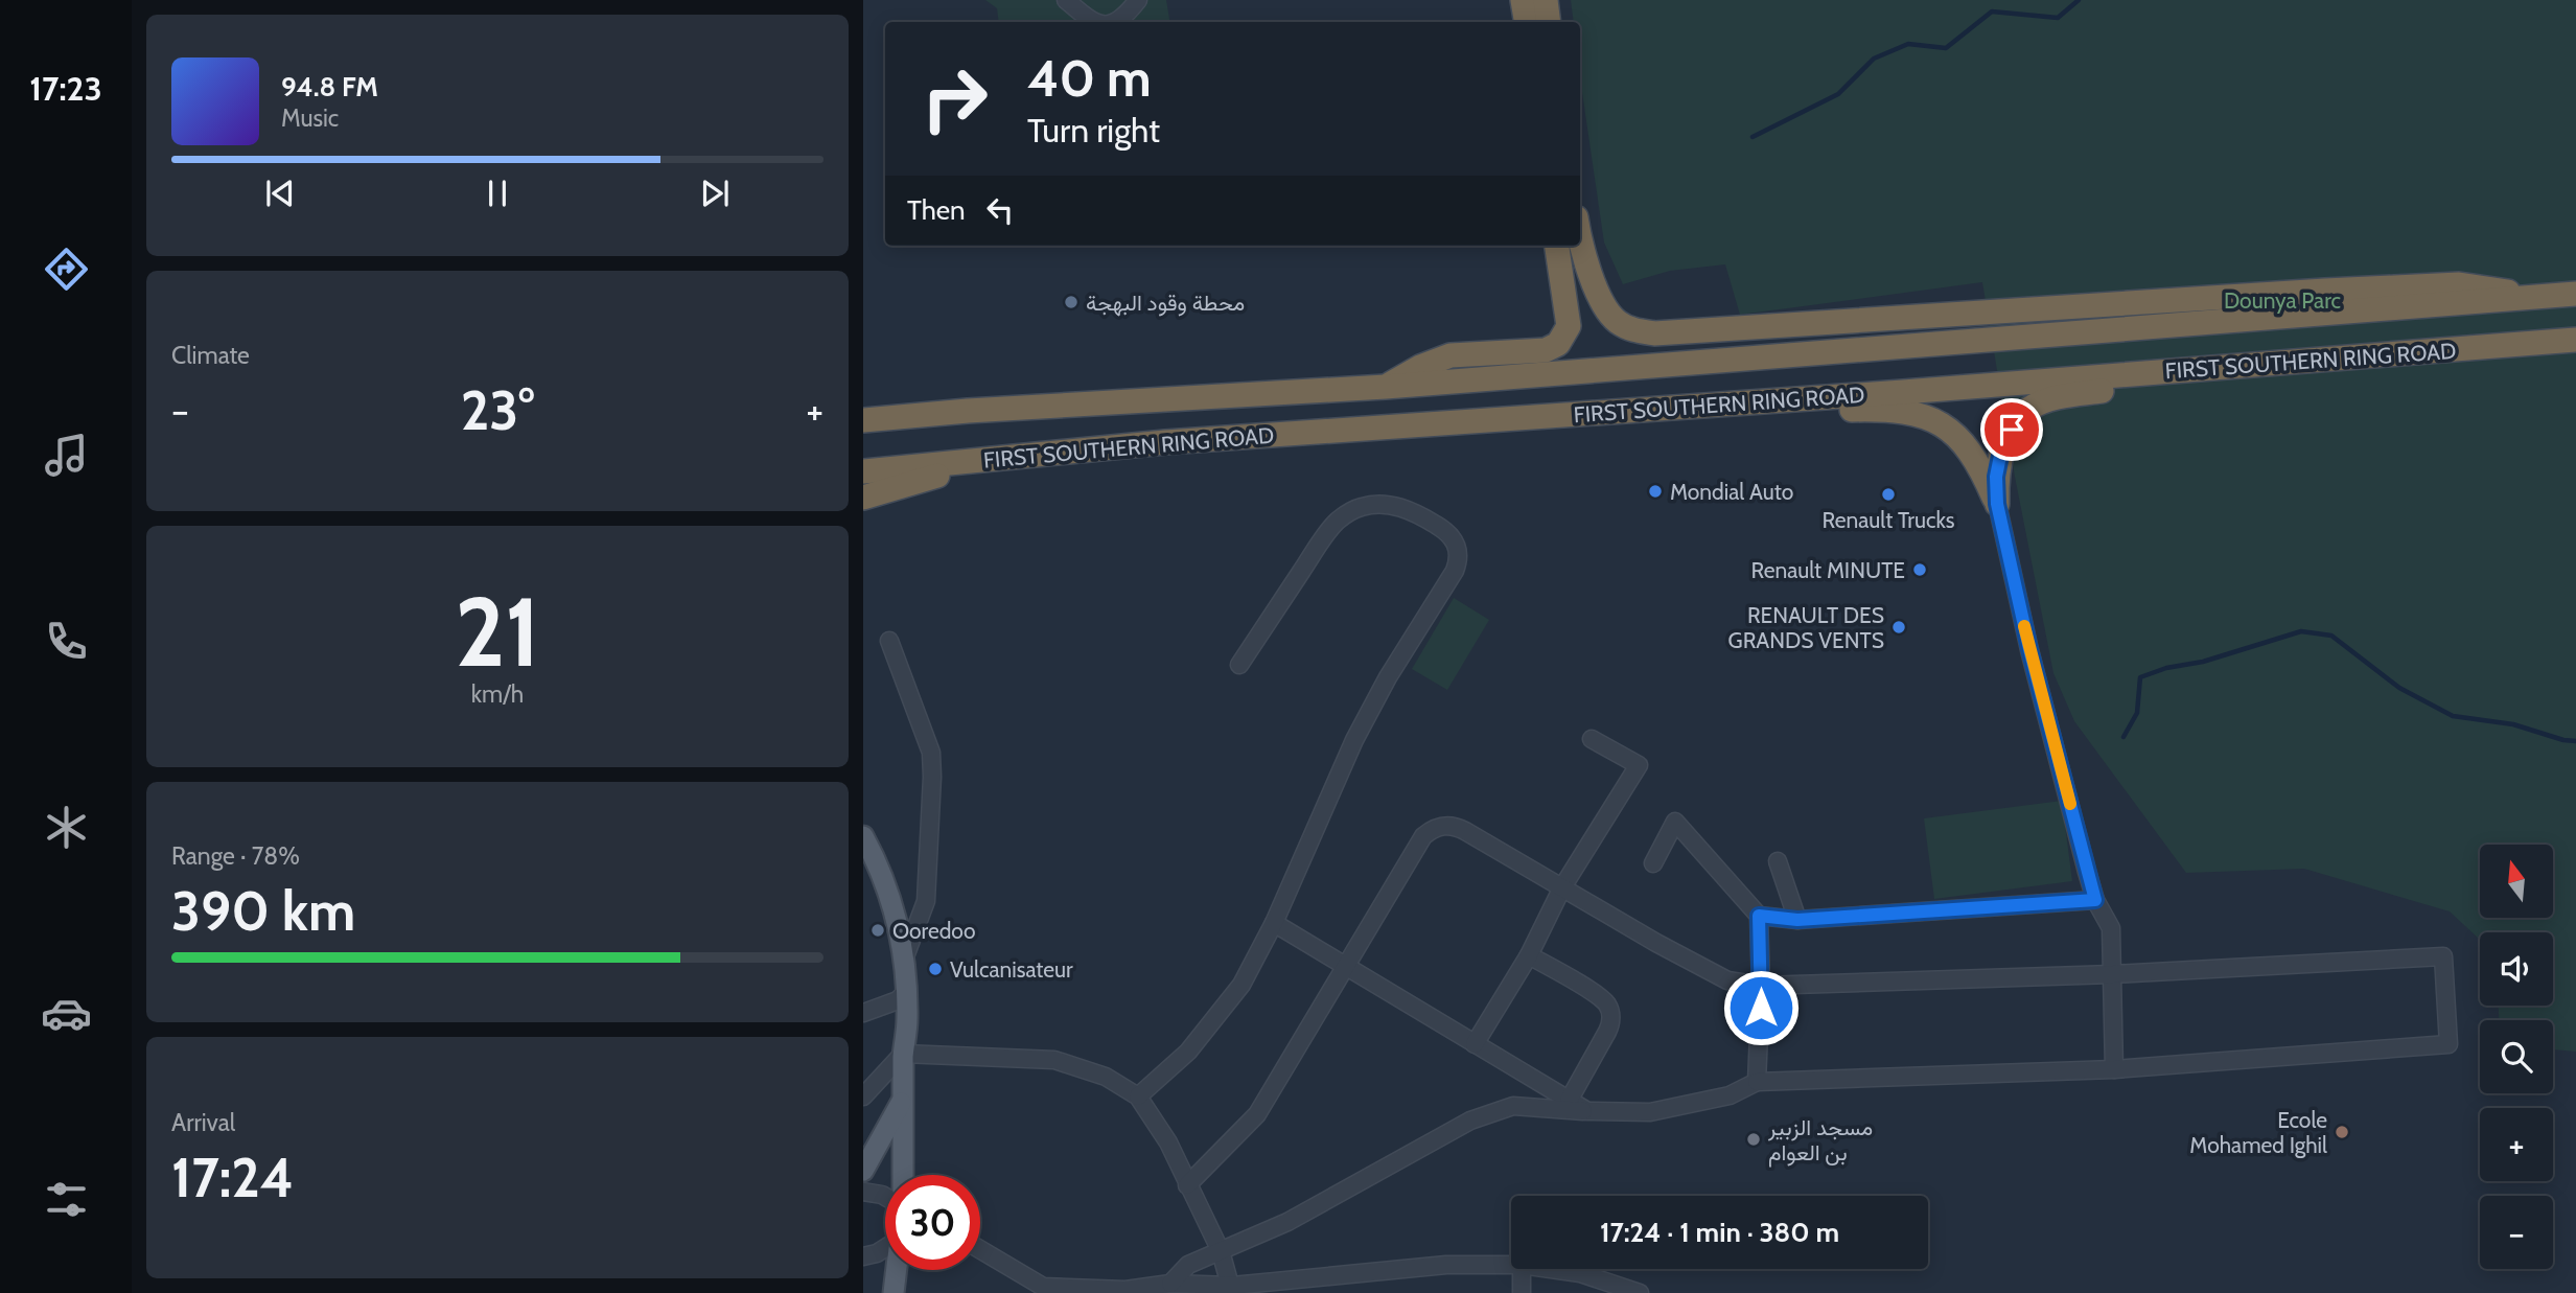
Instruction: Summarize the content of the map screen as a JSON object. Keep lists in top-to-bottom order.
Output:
{
  "streets": {
    "highway": ["FIRST SOUTHERN RING ROAD"]
  },
  "parks": ["Dounya Parc"],
  "places": [
    "محطة وقود البهجة",
    "Mondial Auto",
    "Renault Trucks",
    "Renault MINUTE",
    "RENAULT DES GRANDS VENTS",
    "Ooredoo",
    "Vulcanisateur",
    "Ecole Mohamed Ighil",
    "مسجد الزبير بن العوام"
  ],
  "north": "top",
  "page": {
    "tabs": "17:23",
    "turn": ["40 m", "Turn right"],
    "song": ["94.8 FM", "Music"],
    "then": "Then",
    "tile": [
      "Climate",
      ["21", "km/h"],
      ["Range · 78%", "390 km"],
      ["Arrival", "17:24"]
    ],
    "heat": ["−", "23°", "+"],
    "map_buttons": ["+", "−"],
    "limit": "30",
    "trip": "17:24 · 1 min · 380 m"
  }
}
